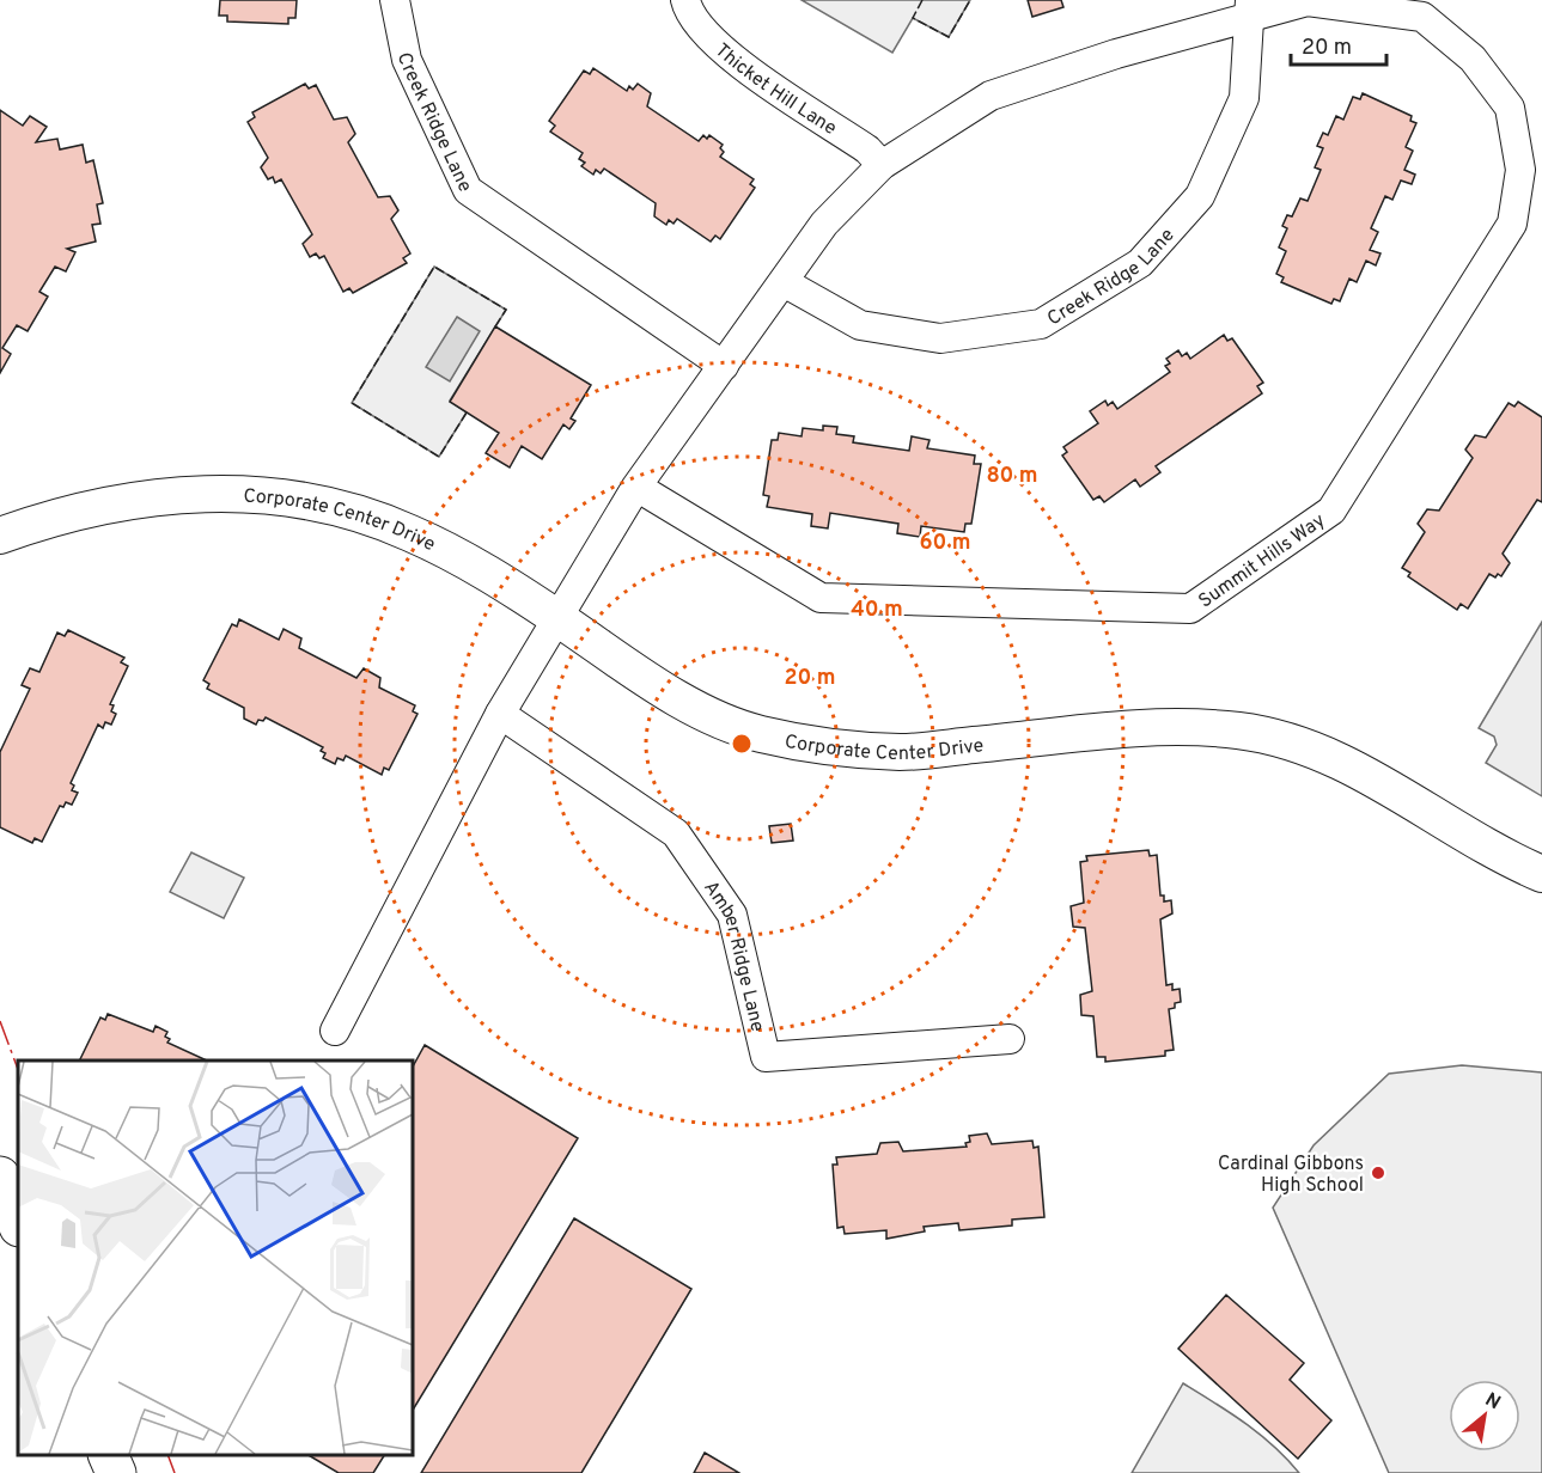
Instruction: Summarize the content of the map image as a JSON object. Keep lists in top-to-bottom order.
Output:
{
  "streets": {
    "street": [
      "Thicket Hill Lane",
      "Creek Ridge Lane",
      "Corporate Center Drive",
      "Summit Hills Way",
      "Amber Ridge Lane"
    ]
  },
  "crossings": [
    ["Creek Ridge Lane", "Summit Hills Way"]
  ],
  "places": ["Cardinal Gibbons High School"],
  "scale_bar": "20 m",
  "north": "top right",
  "rings": [
    "80 m",
    "60 m",
    "40 m",
    "20 m"
  ]
}
